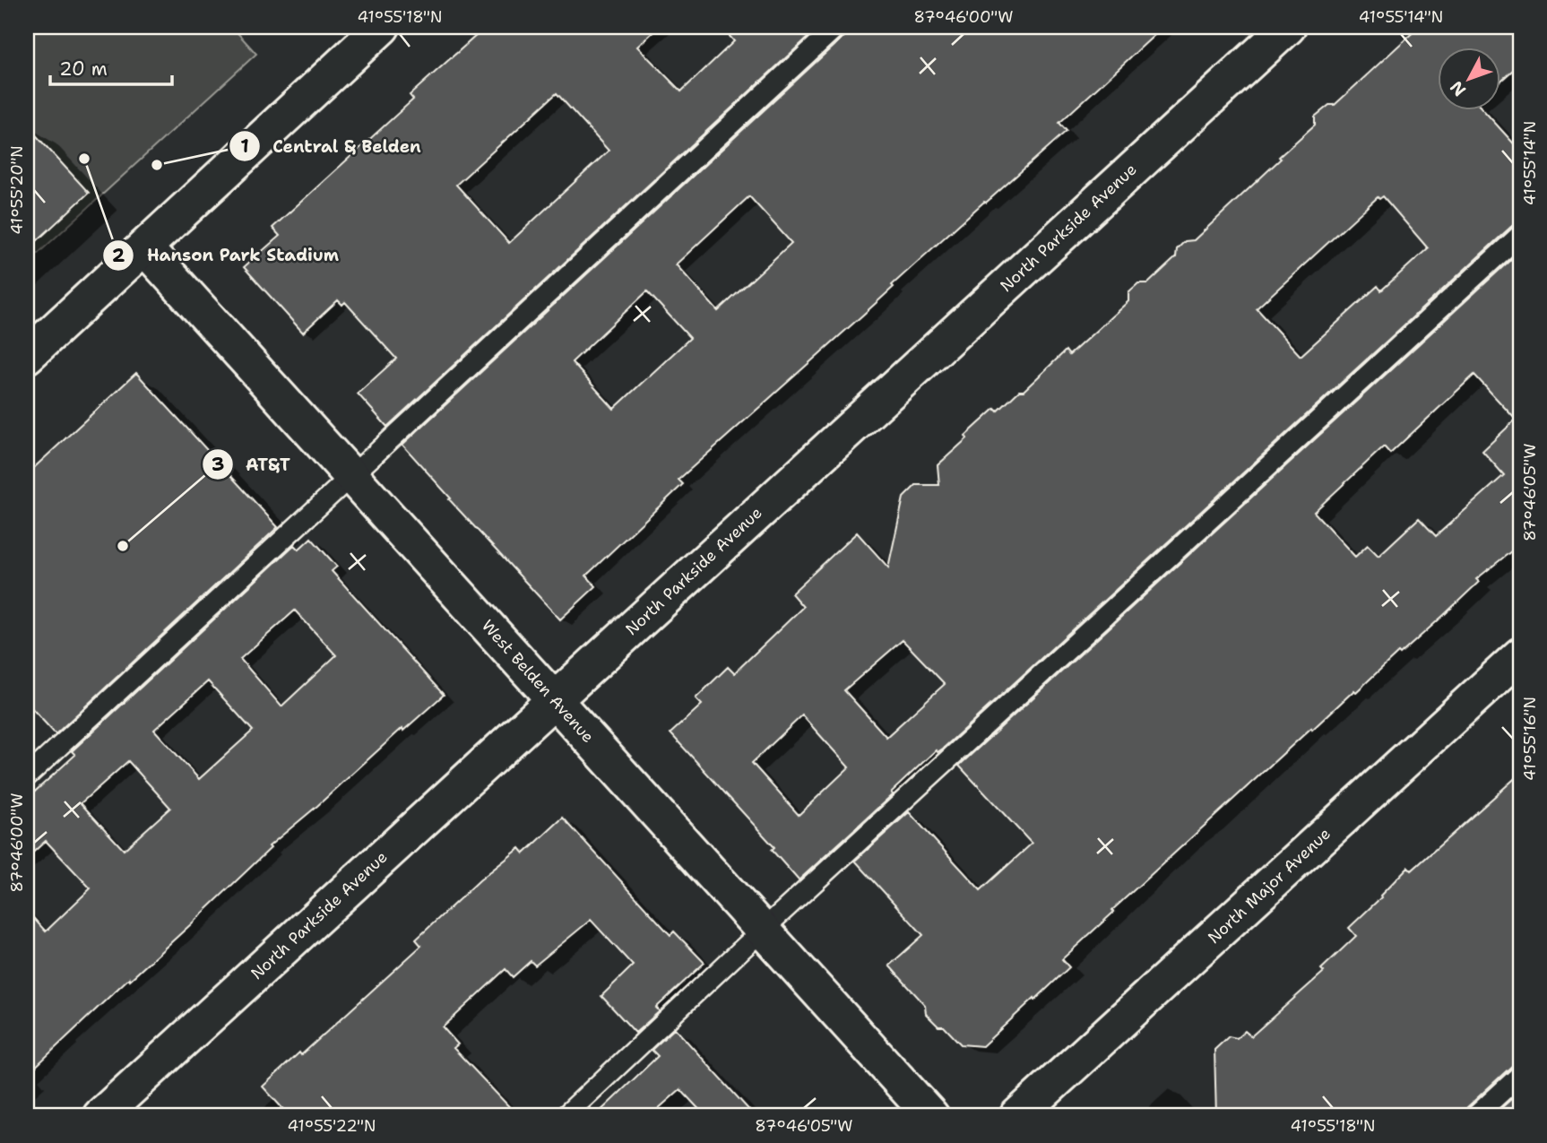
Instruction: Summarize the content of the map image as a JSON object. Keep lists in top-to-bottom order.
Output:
{
  "streets": {
    "street": ["North Parkside Avenue", "West Belden Avenue", "North Major Avenue"]
  },
  "crossings": [
    ["North Parkside Avenue", "West Belden Avenue"]
  ],
  "places": ["Hanson Park Stadium", "Central & Belden", "AT&T"],
  "scale_bar": "20 m",
  "north": "bottom left",
  "coordinates": [
    "41°55'18\"N",
    "87°46'00\"W",
    "41°55'14\"N",
    "41°55'20\"N",
    "87°46'05\"W",
    "41°55'16\"N",
    "41°55'22\"N"
  ]
}
